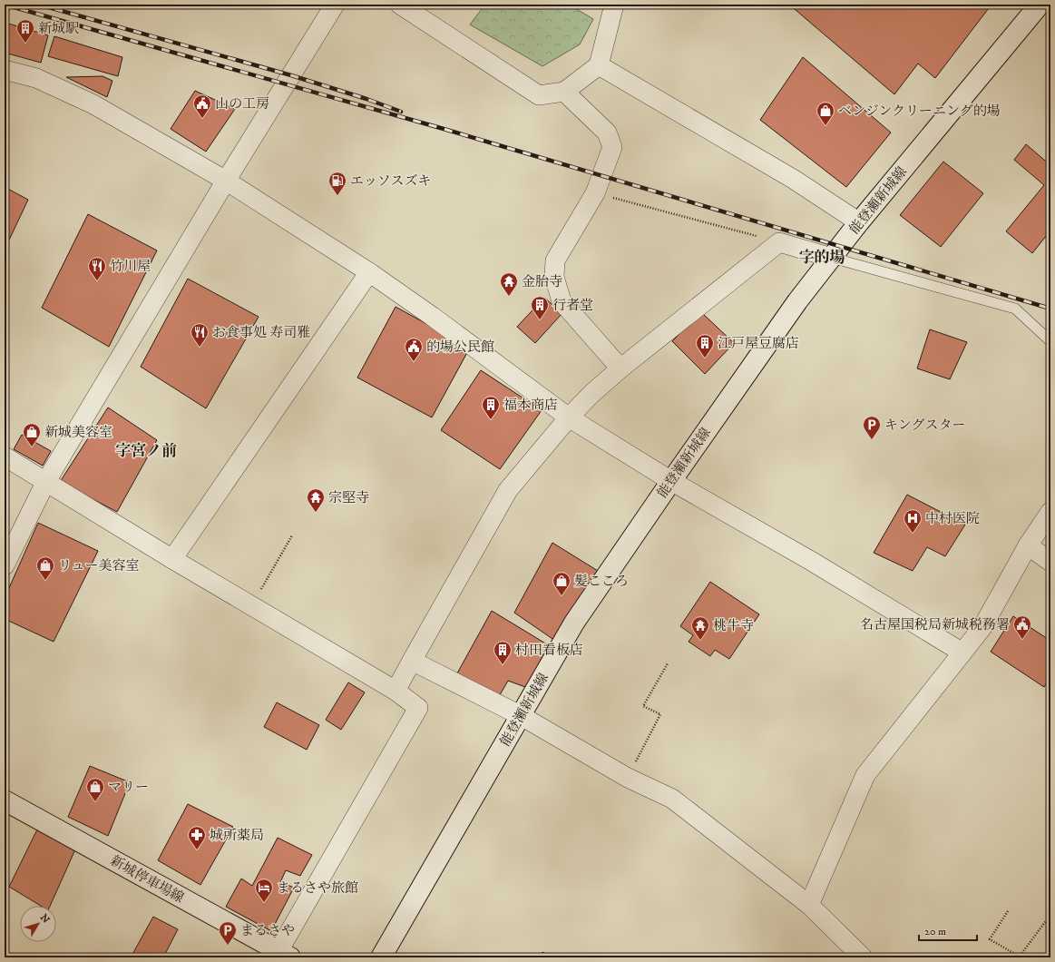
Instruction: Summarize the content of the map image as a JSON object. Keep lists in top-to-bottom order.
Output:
{
  "streets": {
    "main road": ["能登瀬新城線", "新城停車場線"]
  },
  "districts": ["字的場", "字宮ノ前"],
  "places": {
    "building": [
      "新城駅",
      "行者堂",
      "江戸屋豆腐店",
      "福本商店",
      "村田看板店"
    ],
    "public building": ["山の工房", "的場公民館", "名古屋国税局新城税務署"],
    "shop": [
      "ベンジンクリーニング的場",
      "新城美容室",
      "リュー美容室",
      "髪こころ",
      "マリー"
    ],
    "fuel station": ["エッソスズキ"],
    "restaurant": ["竹川屋", "お食事処 寿司雅"],
    "temple": ["金胎寺", "宗堅寺", "桃牛寺"],
    "parking": ["キングスター", "まるさや"],
    "hospital": ["中村医院"],
    "pharmacy": ["城所薬局"],
    "hotel": ["まるさや旅館"]
  },
  "scale_bar": "20 m",
  "north": "top right"
}
